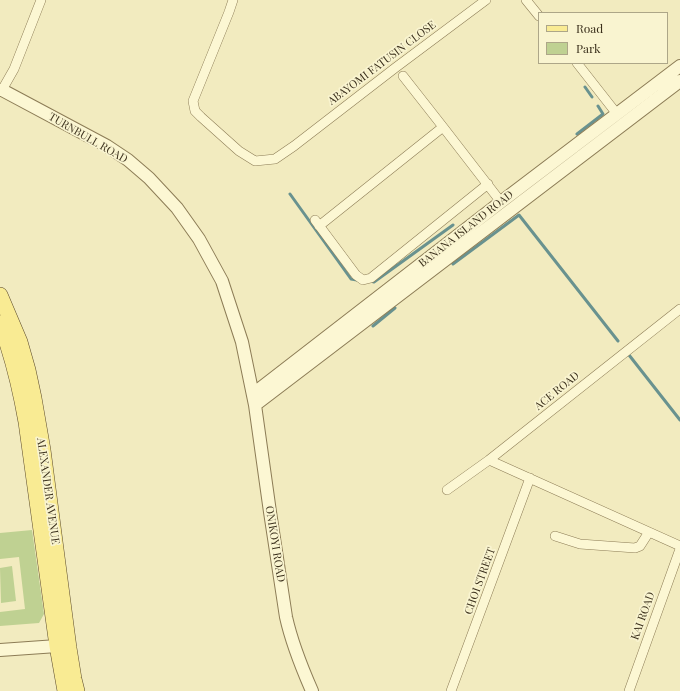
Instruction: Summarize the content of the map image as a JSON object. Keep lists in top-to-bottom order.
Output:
{
  "streets": {
    "main road": ["ALEXANDER AVENUE"],
    "street": [
      "ABAYOMI FATUSIN CLOSE",
      "TURNBULL ROAD",
      "BANANA ISLAND ROAD",
      "ACE ROAD",
      "ONIKOYI ROAD",
      "CHOI STREET",
      "KAI ROAD"
    ]
  },
  "crossings": [
    ["TURNBULL ROAD", "BANANA ISLAND ROAD"],
    ["TURNBULL ROAD", "ONIKOYI ROAD"],
    ["BANANA ISLAND ROAD", "ONIKOYI ROAD"]
  ],
  "legend": ["Road", "Park"]
}
